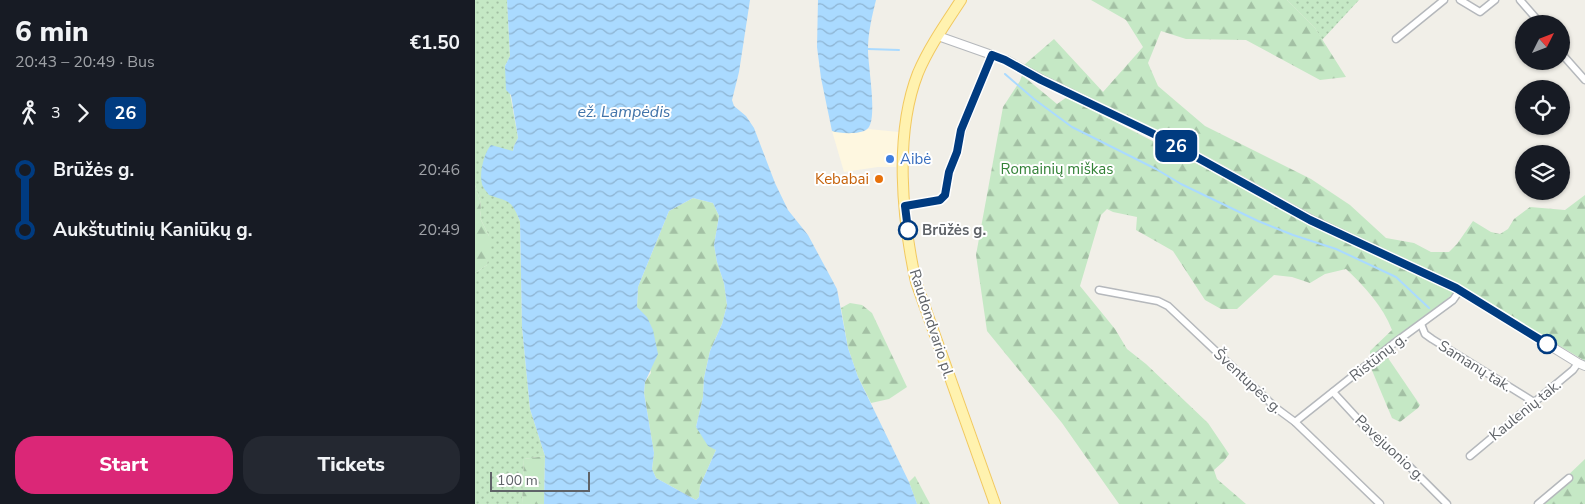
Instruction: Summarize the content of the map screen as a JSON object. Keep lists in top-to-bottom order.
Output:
{
  "streets": {
    "main road": ["Raudondvario pl."],
    "street": [
      "Ristūnų g.",
      "Samanų tak.",
      "Šventupės g.",
      "Kaulenių tak.",
      "Pavejuonio g."
    ]
  },
  "crossings": [
    ["Ristūnų g.", "Samanų tak."],
    ["Ristūnų g.", "Šventupės g."],
    ["Ristūnų g.", "Pavejuonio g."],
    ["Samanų tak.", "Kaulenių tak."]
  ],
  "water": ["ež. Lampėdis"],
  "parks": ["Romainių miškas"],
  "places": ["Aibė", "Kebabai", "Brūžės g."],
  "lines": ["bus line 26"],
  "scale_bar": "100 m",
  "north": "top right",
  "page": {
    "heading": ["6 min", "20:43 – 20:49 · Bus", "€1.50"],
    "on_map": "26",
    "legs": ["3", "26"],
    "list": [
      {
        "name": "Brūžės g.",
        "value": "20:46"
      },
      {
        "name": "Aukštutinių Kaniūkų g.",
        "value": "20:49"
      }
    ],
    "buttons": ["Start", "Tickets"],
    "scale": "100 m"
  }
}
